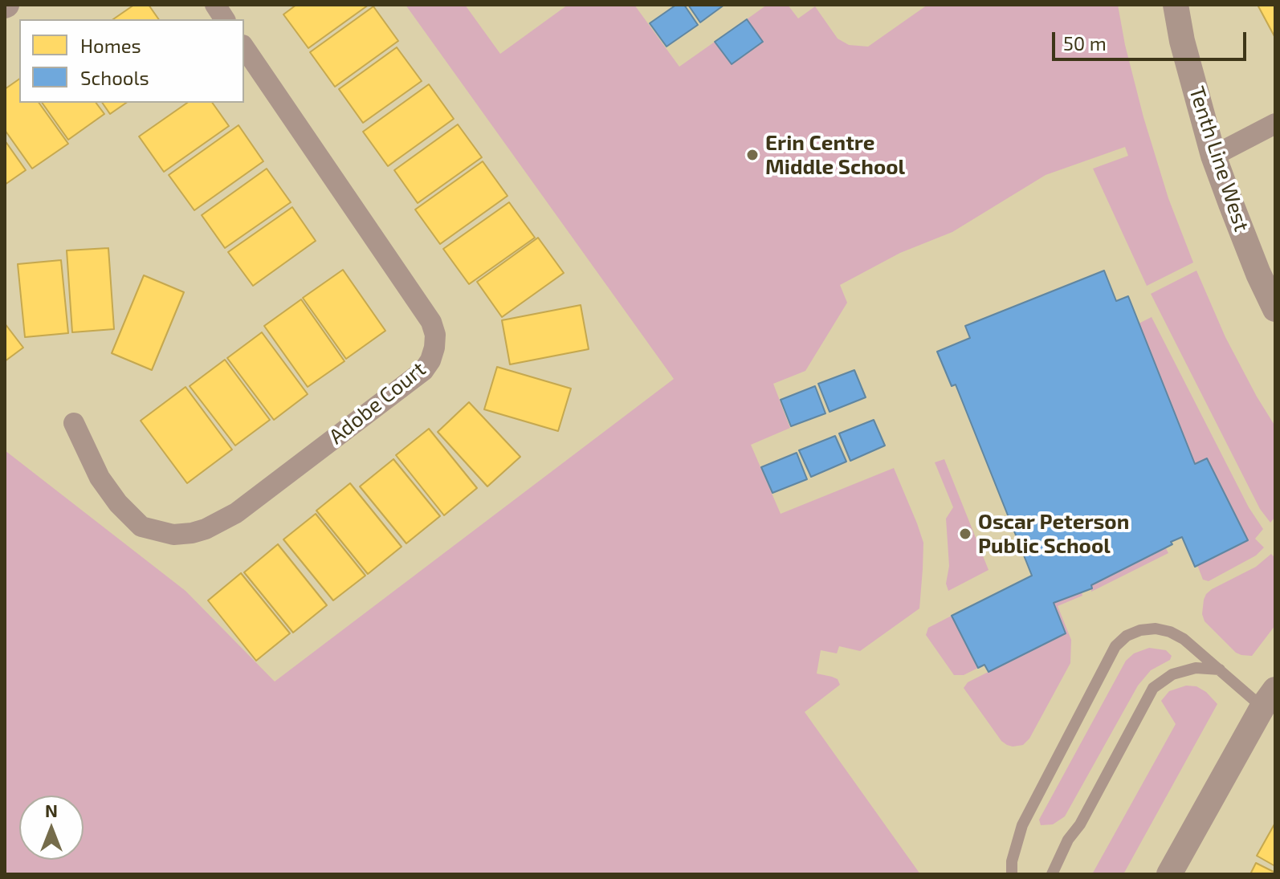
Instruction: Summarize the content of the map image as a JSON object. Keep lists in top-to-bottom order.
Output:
{
  "streets": {
    "street": ["Tenth Line West", "Adobe Court"]
  },
  "places": ["Erin Centre Middle School", "Oscar Peterson Public School"],
  "legend": ["Homes", "Schools"],
  "scale_bar": "50 m",
  "north": "top"
}
